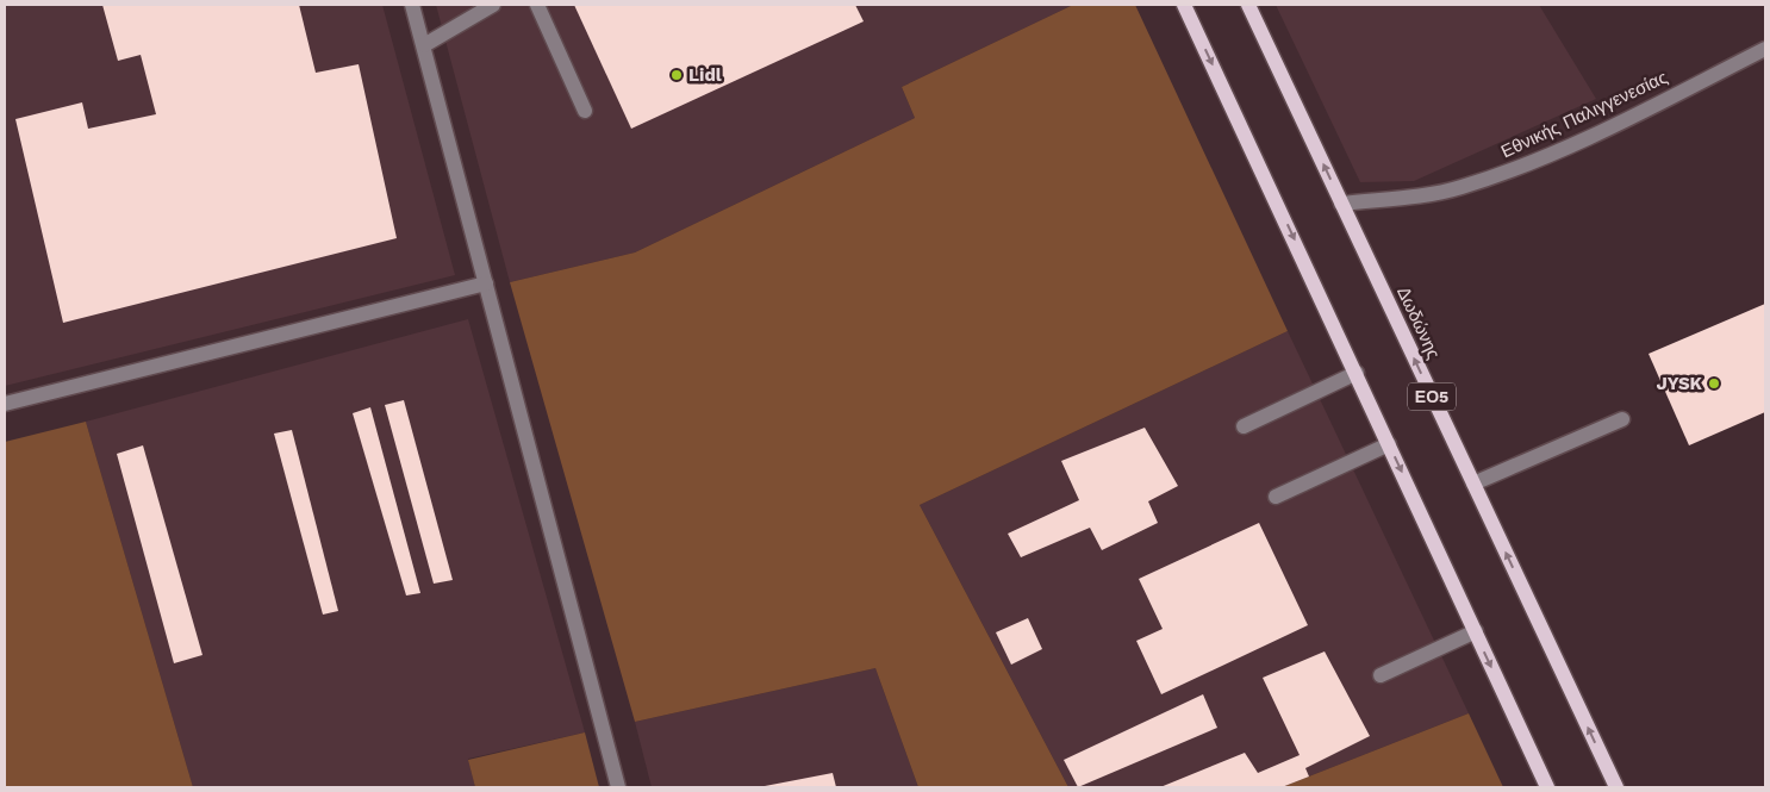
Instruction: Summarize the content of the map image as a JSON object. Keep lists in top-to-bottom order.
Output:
{
  "streets": {
    "main road": ["Δωδώνης", "ΕΟ5"],
    "street": ["Εθνικής Παλιγγενεσίας"]
  },
  "crossings": [
    ["Εθνικής Παλιγγενεσίας", "Δωδώνης"]
  ],
  "places": ["Lidl", "JYSK"]
}
